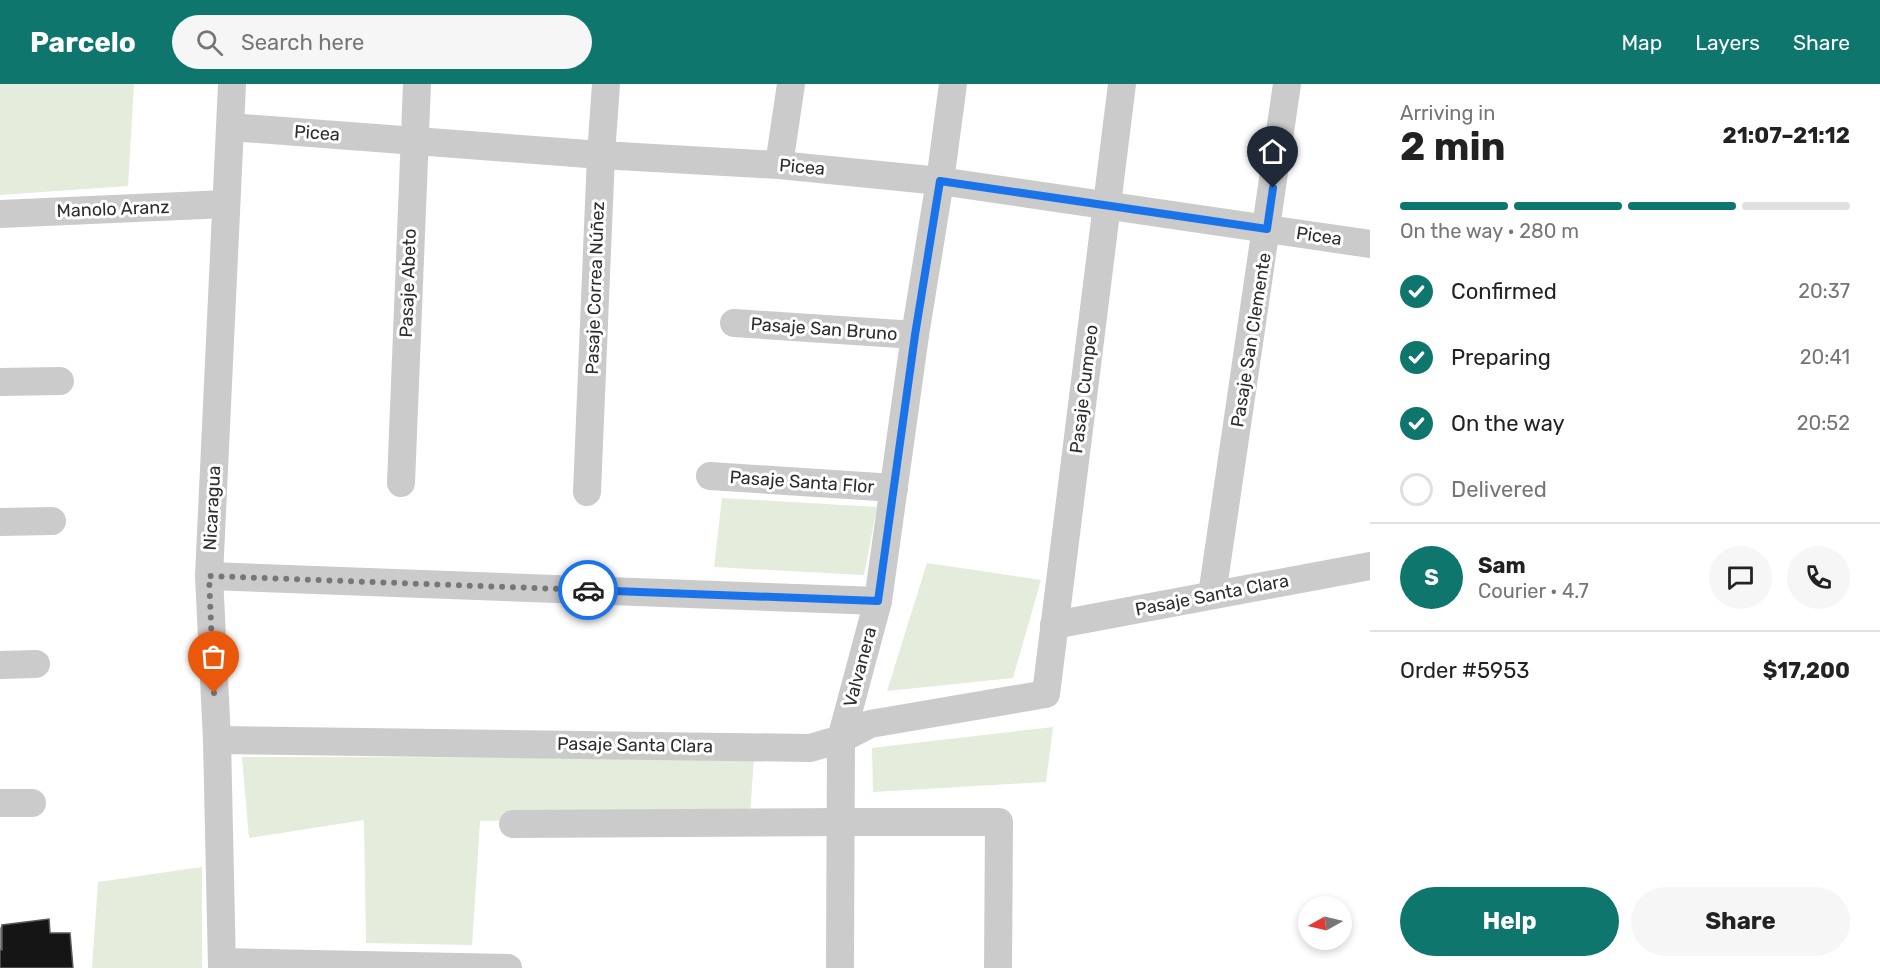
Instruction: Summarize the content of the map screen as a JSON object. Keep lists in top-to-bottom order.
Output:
{
  "streets": {
    "street": [
      "Picea",
      "Manolo Aranz",
      "Pasaje Abeto",
      "Pasaje Correa Núñez",
      "Pasaje San Bruno",
      "Pasaje San Clemente",
      "Pasaje Cumpeo",
      "Pasaje Santa Flor",
      "Nicaragua",
      "Pasaje Santa Clara",
      "Valvanera"
    ]
  },
  "crossings": [
    ["Picea", "Pasaje Abeto"],
    ["Picea", "Pasaje Correa Núñez"],
    ["Picea", "Pasaje San Clemente"],
    ["Picea", "Pasaje Cumpeo"],
    ["Picea", "Nicaragua"],
    ["Picea", "Valvanera"],
    ["Manolo Aranz", "Nicaragua"],
    ["Pasaje San Bruno", "Valvanera"],
    ["Pasaje San Clemente", "Pasaje Santa Clara"],
    ["Pasaje Cumpeo", "Pasaje Santa Clara"],
    ["Pasaje Santa Flor", "Valvanera"],
    ["Nicaragua", "Pasaje Santa Clara"],
    ["Pasaje Santa Clara", "Valvanera"]
  ],
  "north": "left",
  "page": {
    "header": "Parcelo",
    "search": "Search here",
    "nav": ["Map", "Layers", "Share"],
    "heading": ["2 min", "Arriving in", "21:07–21:12"],
    "panel": [
      "Sam",
      "Courier · 4.7",
      "Order #5953",
      "$17,200"
    ],
    "bar": "On the way · 280 m",
    "list": [
      ["Confirmed", "20:37"],
      ["Preparing", "20:41"],
      ["On the way", "20:52"],
      "Delivered"
    ],
    "round": "S",
    "buttons": ["Help", "Share"]
  }
}
